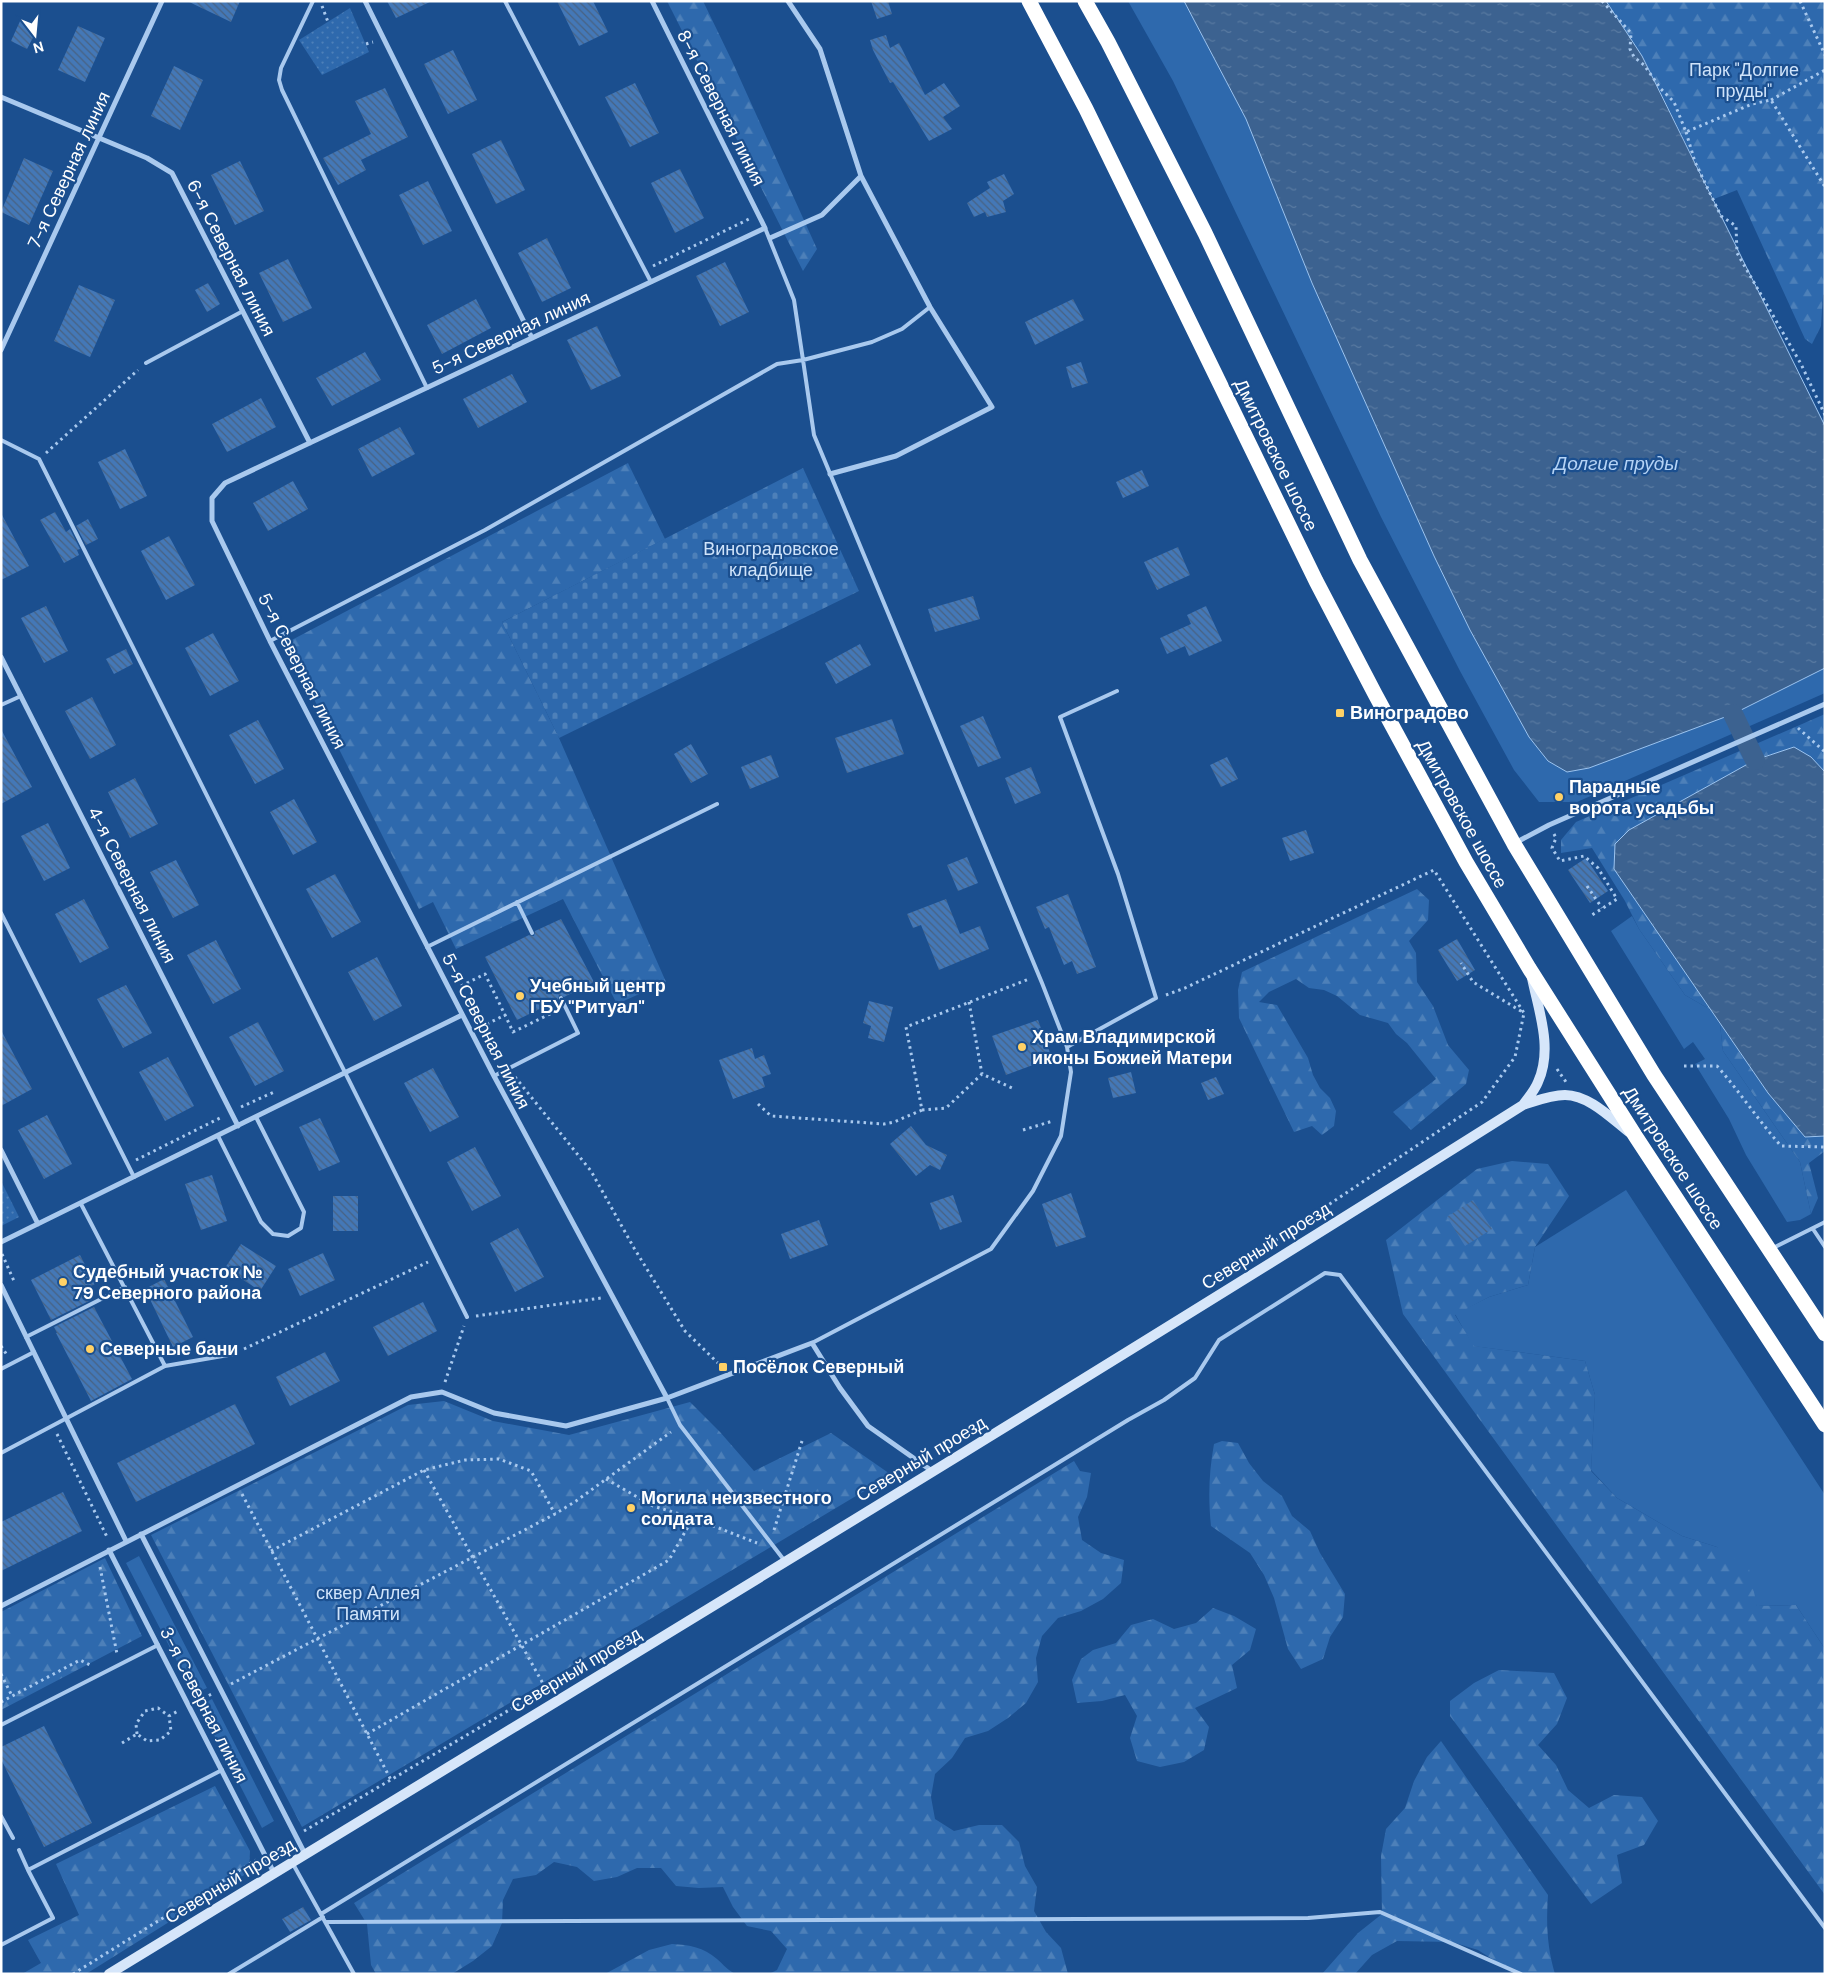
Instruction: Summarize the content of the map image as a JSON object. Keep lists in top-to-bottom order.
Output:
{
  "streets": {
    "highway": ["Дмитровское шоссе"],
    "street": [
      "8-я Северная линия",
      "7-я Северная линия",
      "6-я Северная линия",
      "5-я Северная линия",
      "4-я Северная линия",
      "Северный проезд",
      "3-я Северная линия"
    ]
  },
  "crossings": [
    ["8-я Северная линия", "5-я Северная линия"],
    ["7-я Северная линия", "6-я Северная линия"],
    ["6-я Северная линия", "5-я Северная линия"],
    ["Дмитровское шоссе", "Северный проезд"],
    ["Северный проезд", "3-я Северная линия"]
  ],
  "water": ["Долгие пруды"],
  "parks": ["Парк \"Долгие пруды\"", "Виноградовское кладбище", "сквер Аллея Памяти"],
  "places": {
    "transit": ["Виноградово", "Посёлок Северный"],
    "other": [
      "Парадные ворота усадьбы",
      "Учебный центр ГБУ \"Ритуал\"",
      "Храм Владимирской иконы Божией Матери",
      "Судебный участок № 79 Северного района",
      "Северные бани",
      "Могила неизвестного солдата"
    ]
  },
  "north": "bottom"
}
